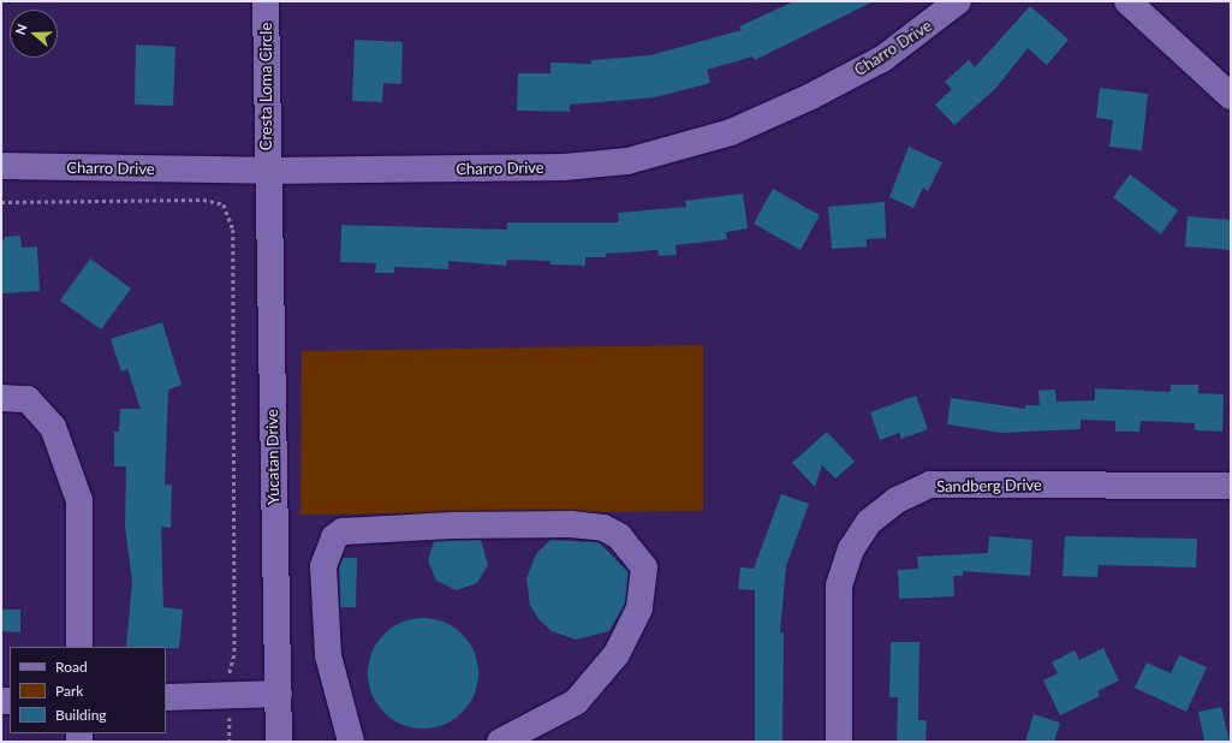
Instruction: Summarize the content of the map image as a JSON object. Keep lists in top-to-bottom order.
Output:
{
  "streets": {
    "street": [
      "Charro Drive",
      "Cresta Loma Circle",
      "Yucatan Drive",
      "Sandberg Drive"
    ]
  },
  "crossings": [
    ["Charro Drive", "Cresta Loma Circle"],
    ["Charro Drive", "Yucatan Drive"],
    ["Cresta Loma Circle", "Yucatan Drive"]
  ],
  "legend": ["Road", "Park", "Building"],
  "north": "left"
}
